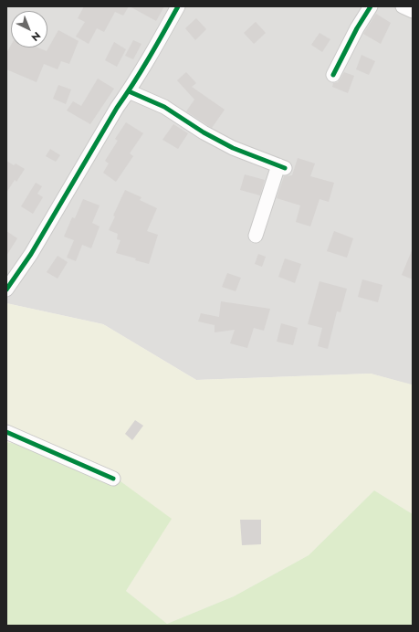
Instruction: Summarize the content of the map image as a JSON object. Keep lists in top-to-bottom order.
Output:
{
  "north": "bottom right"
}
